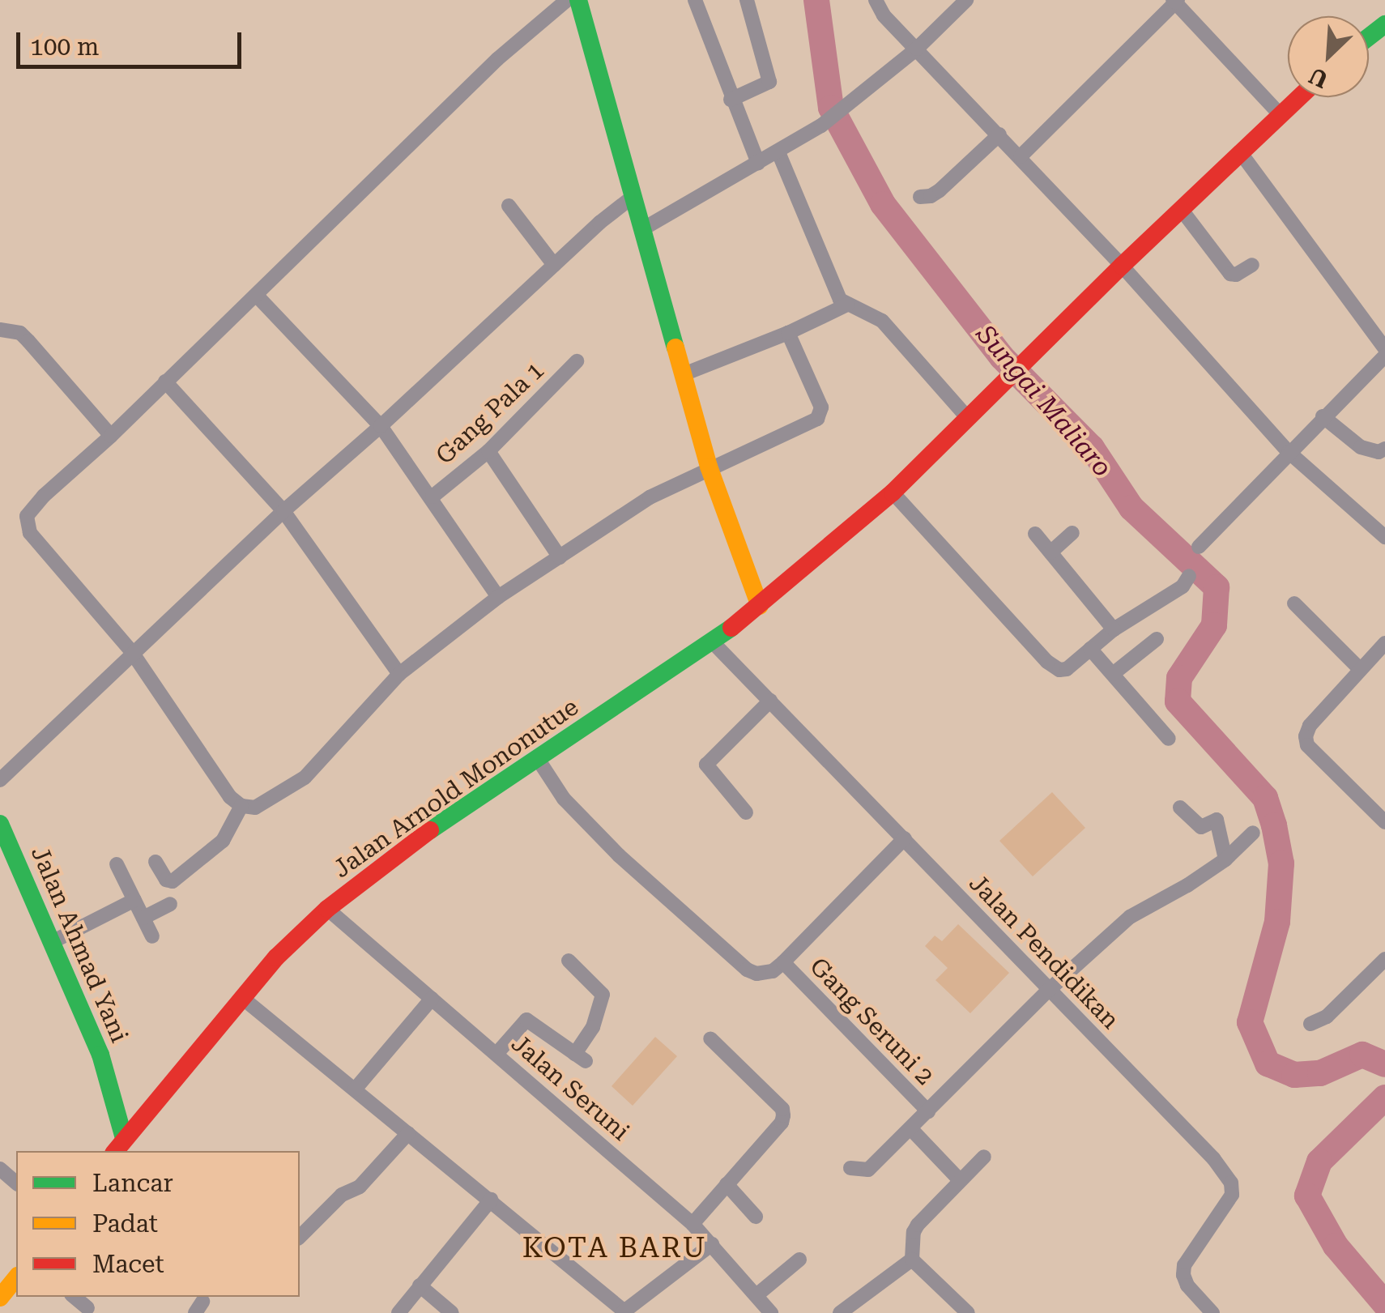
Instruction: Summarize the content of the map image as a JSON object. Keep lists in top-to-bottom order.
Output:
{
  "streets": {
    "main road": ["Jalan Arnold Mononutue", "Jalan Ahmad Yani"],
    "street": [
      "Gang Pala 1",
      "Jalan Pendidikan",
      "Gang Seruni 2",
      "Jalan Seruni"
    ]
  },
  "crossings": [
    ["Jalan Arnold Mononutue", "Jalan Ahmad Yani"],
    ["Jalan Arnold Mononutue", "Jalan Pendidikan"],
    ["Jalan Arnold Mononutue", "Jalan Seruni"]
  ],
  "districts": ["KOTA BARU"],
  "water": ["Sungai Maliaro"],
  "legend": ["Lancar", "Padat", "Macet"],
  "scale_bar": "100 m",
  "north": "bottom left"
}
